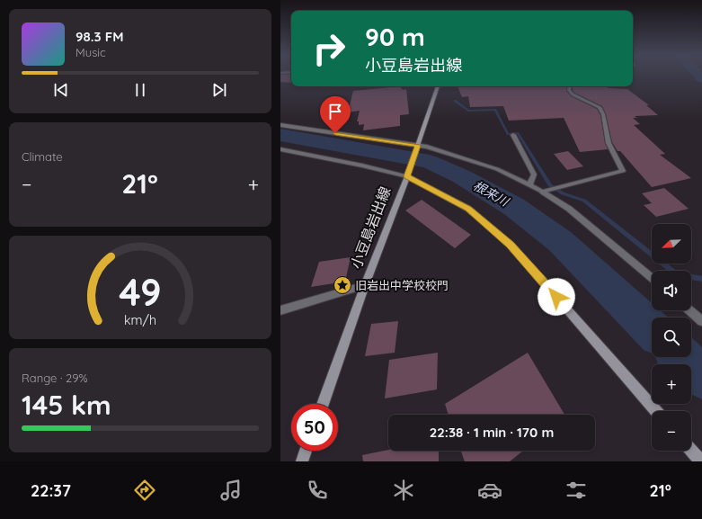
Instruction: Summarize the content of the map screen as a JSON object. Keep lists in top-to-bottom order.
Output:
{
  "streets": {
    "main road": ["小豆島岩出線"]
  },
  "water": ["根来川"],
  "places": {
    "place": ["旧岩出中学校校門"]
  },
  "north": "bottom left",
  "page": {
    "turn": ["90 m", "小豆島岩出線"],
    "song": ["98.3 FM", "Music"],
    "tile": [
      "Climate",
      ["Range · 29%", "145 km"]
    ],
    "heat": ["−", "21°", "+"],
    "map_buttons": ["+", "−"],
    "limit": "50",
    "trip": "22:38 · 1 min · 170 m",
    "tabs": ["22:37", "21°"],
    "gauge": ["49", "km/h"]
  }
}
